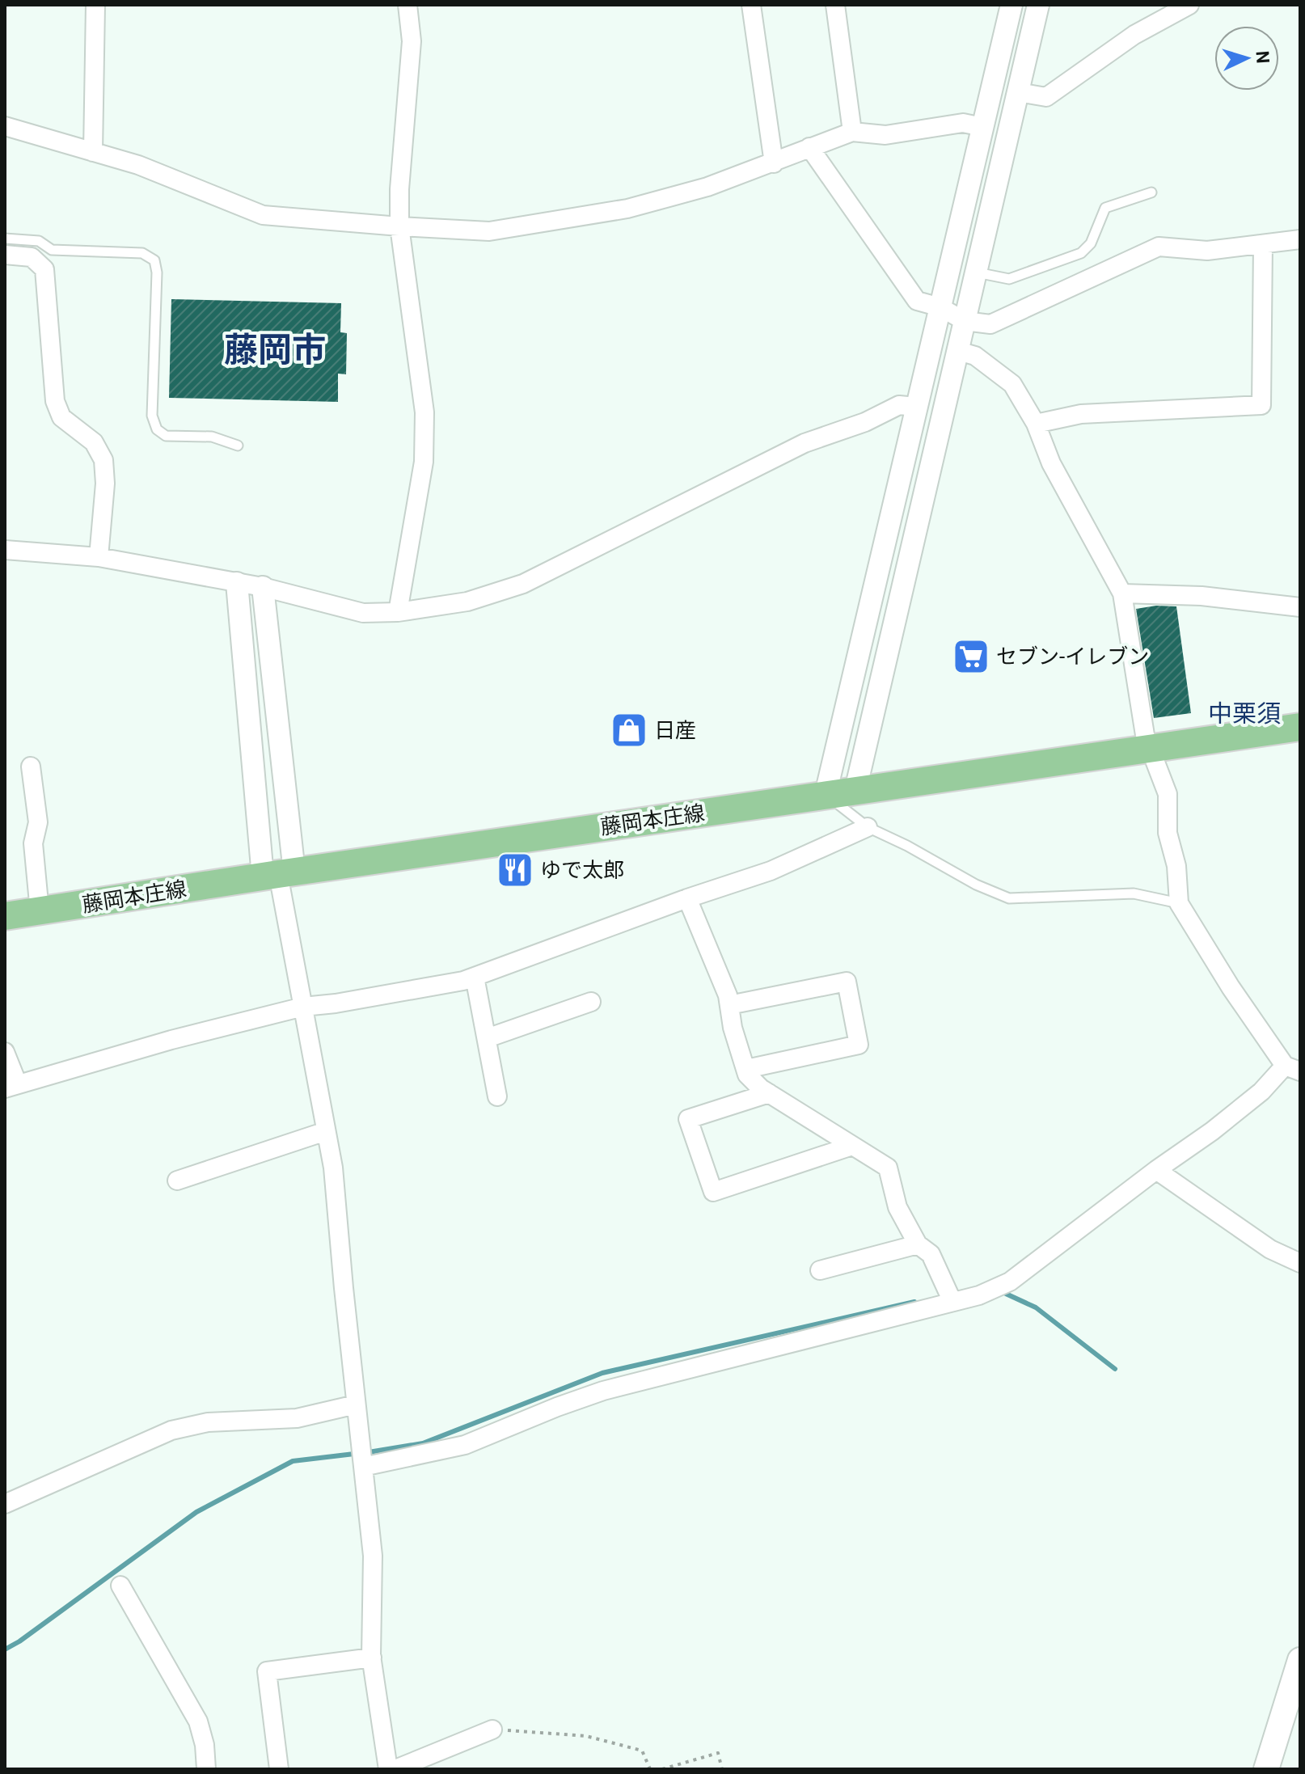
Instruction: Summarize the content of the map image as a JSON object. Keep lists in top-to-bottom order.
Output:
{
  "streets": {
    "main road": ["藤岡本庄線"]
  },
  "districts": ["藤岡市", "中栗須"],
  "places": {
    "supermarket": ["セブン-イレブン"],
    "shop": ["日産"],
    "restaurant": ["ゆで太郎"]
  },
  "north": "right"
}
